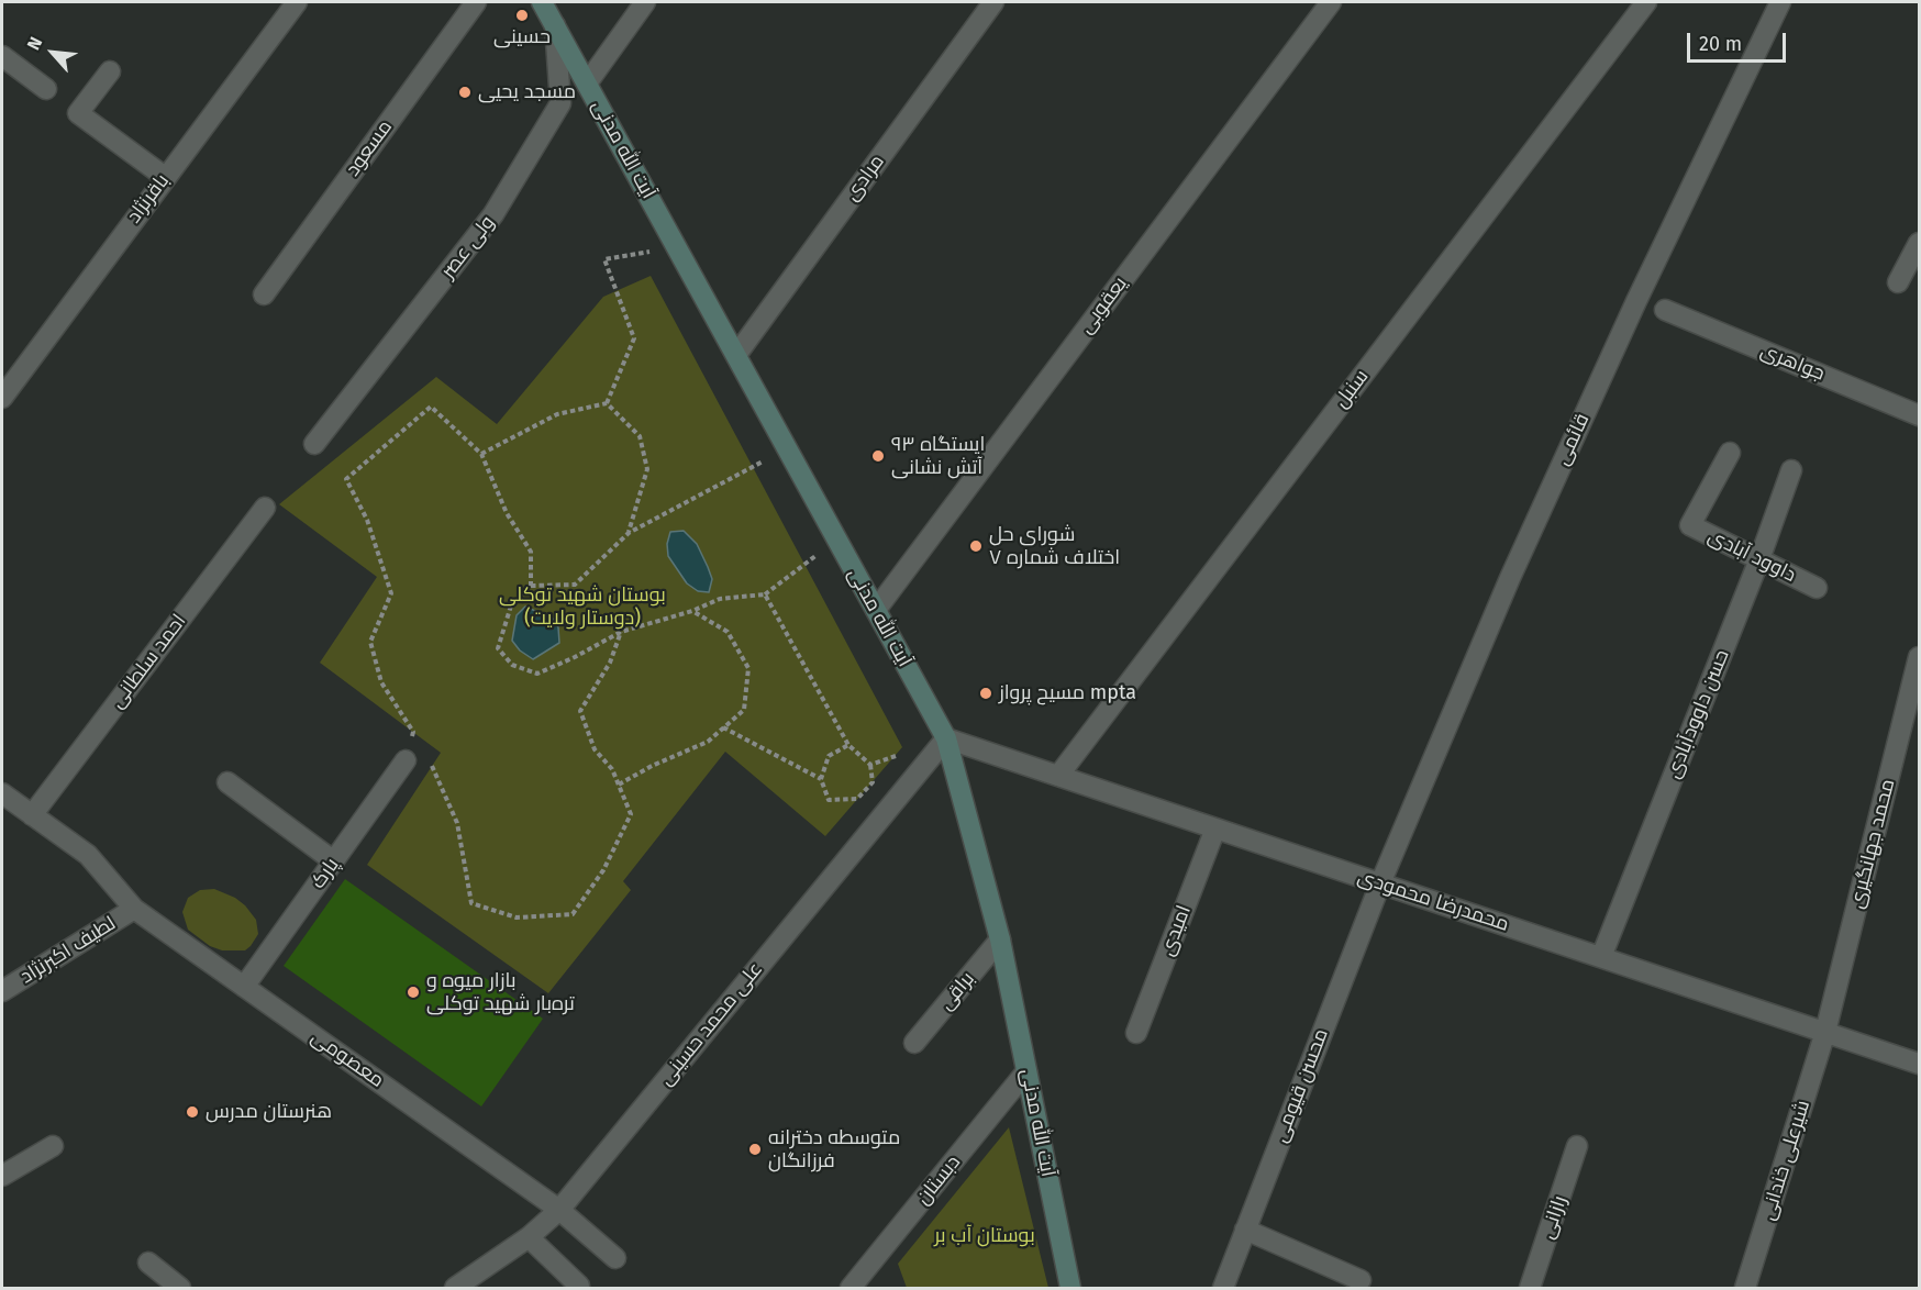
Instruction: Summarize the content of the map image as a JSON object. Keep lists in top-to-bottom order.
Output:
{
  "streets": {
    "main road": ["آیت الله مدنی"],
    "street": [
      "مسعود",
      "مرادی",
      "باقرنژاد",
      "ولی عصر",
      "یعقوبی",
      "جواهری",
      "سنبل",
      "قائمی",
      "داوود آبادی",
      "احمد سلطانی",
      "حسن داوودآبادی",
      "محمد جهانگیری",
      "پارک",
      "محمدرضا محمودی",
      "امیدی",
      "لطیف اکبرنژاد",
      "براقی",
      "علی محمد حسینی",
      "معصومی",
      "محسن قیومی",
      "شیرعلی خندانی",
      "دبستان",
      "رازانی"
    ]
  },
  "crossings": [
    ["آیت الله مدنی", "مرادی"],
    ["آیت الله مدنی", "ولی عصر"],
    ["آیت الله مدنی", "یعقوبی"],
    ["آیت الله مدنی", "محمدرضا محمودی"],
    ["آیت الله مدنی", "براقی"],
    ["آیت الله مدنی", "علی محمد حسینی"],
    ["آیت الله مدنی", "دبستان"],
    ["سنبل", "محمدرضا محمودی"],
    ["قائمی", "محمدرضا محمودی"],
    ["قائمی", "محسن قیومی"],
    ["داوود آبادی", "حسن داوودآبادی"],
    ["احمد سلطانی", "معصومی"],
    ["حسن داوودآبادی", "محمدرضا محمودی"],
    ["محمد جهانگیری", "محمدرضا محمودی"],
    ["محمد جهانگیری", "شیرعلی خندانی"],
    ["پارک", "معصومی"],
    ["محمدرضا محمودی", "امیدی"],
    ["محمدرضا محمودی", "علی محمد حسینی"],
    ["محمدرضا محمودی", "محسن قیومی"],
    ["محمدرضا محمودی", "شیرعلی خندانی"],
    ["لطیف اکبرنژاد", "معصومی"],
    ["علی محمد حسینی", "معصومی"]
  ],
  "parks": ["بوستان شهید توکلی (دوستار ولایت)", "بوستان آب بر"],
  "places": [
    "حسینی",
    "مسجد یحیی",
    "ایستگاه ۹۳ آتش نشانی",
    "شورای حل اختلاف شماره ۷",
    "مسیح پرواز mpta",
    "بازار میوه و تره‌بار شهید توکلی",
    "هنرستان مدرس",
    "متوسطه دخترانه فرزانگان"
  ],
  "scale_bar": "20 m",
  "north": "top left"
}
